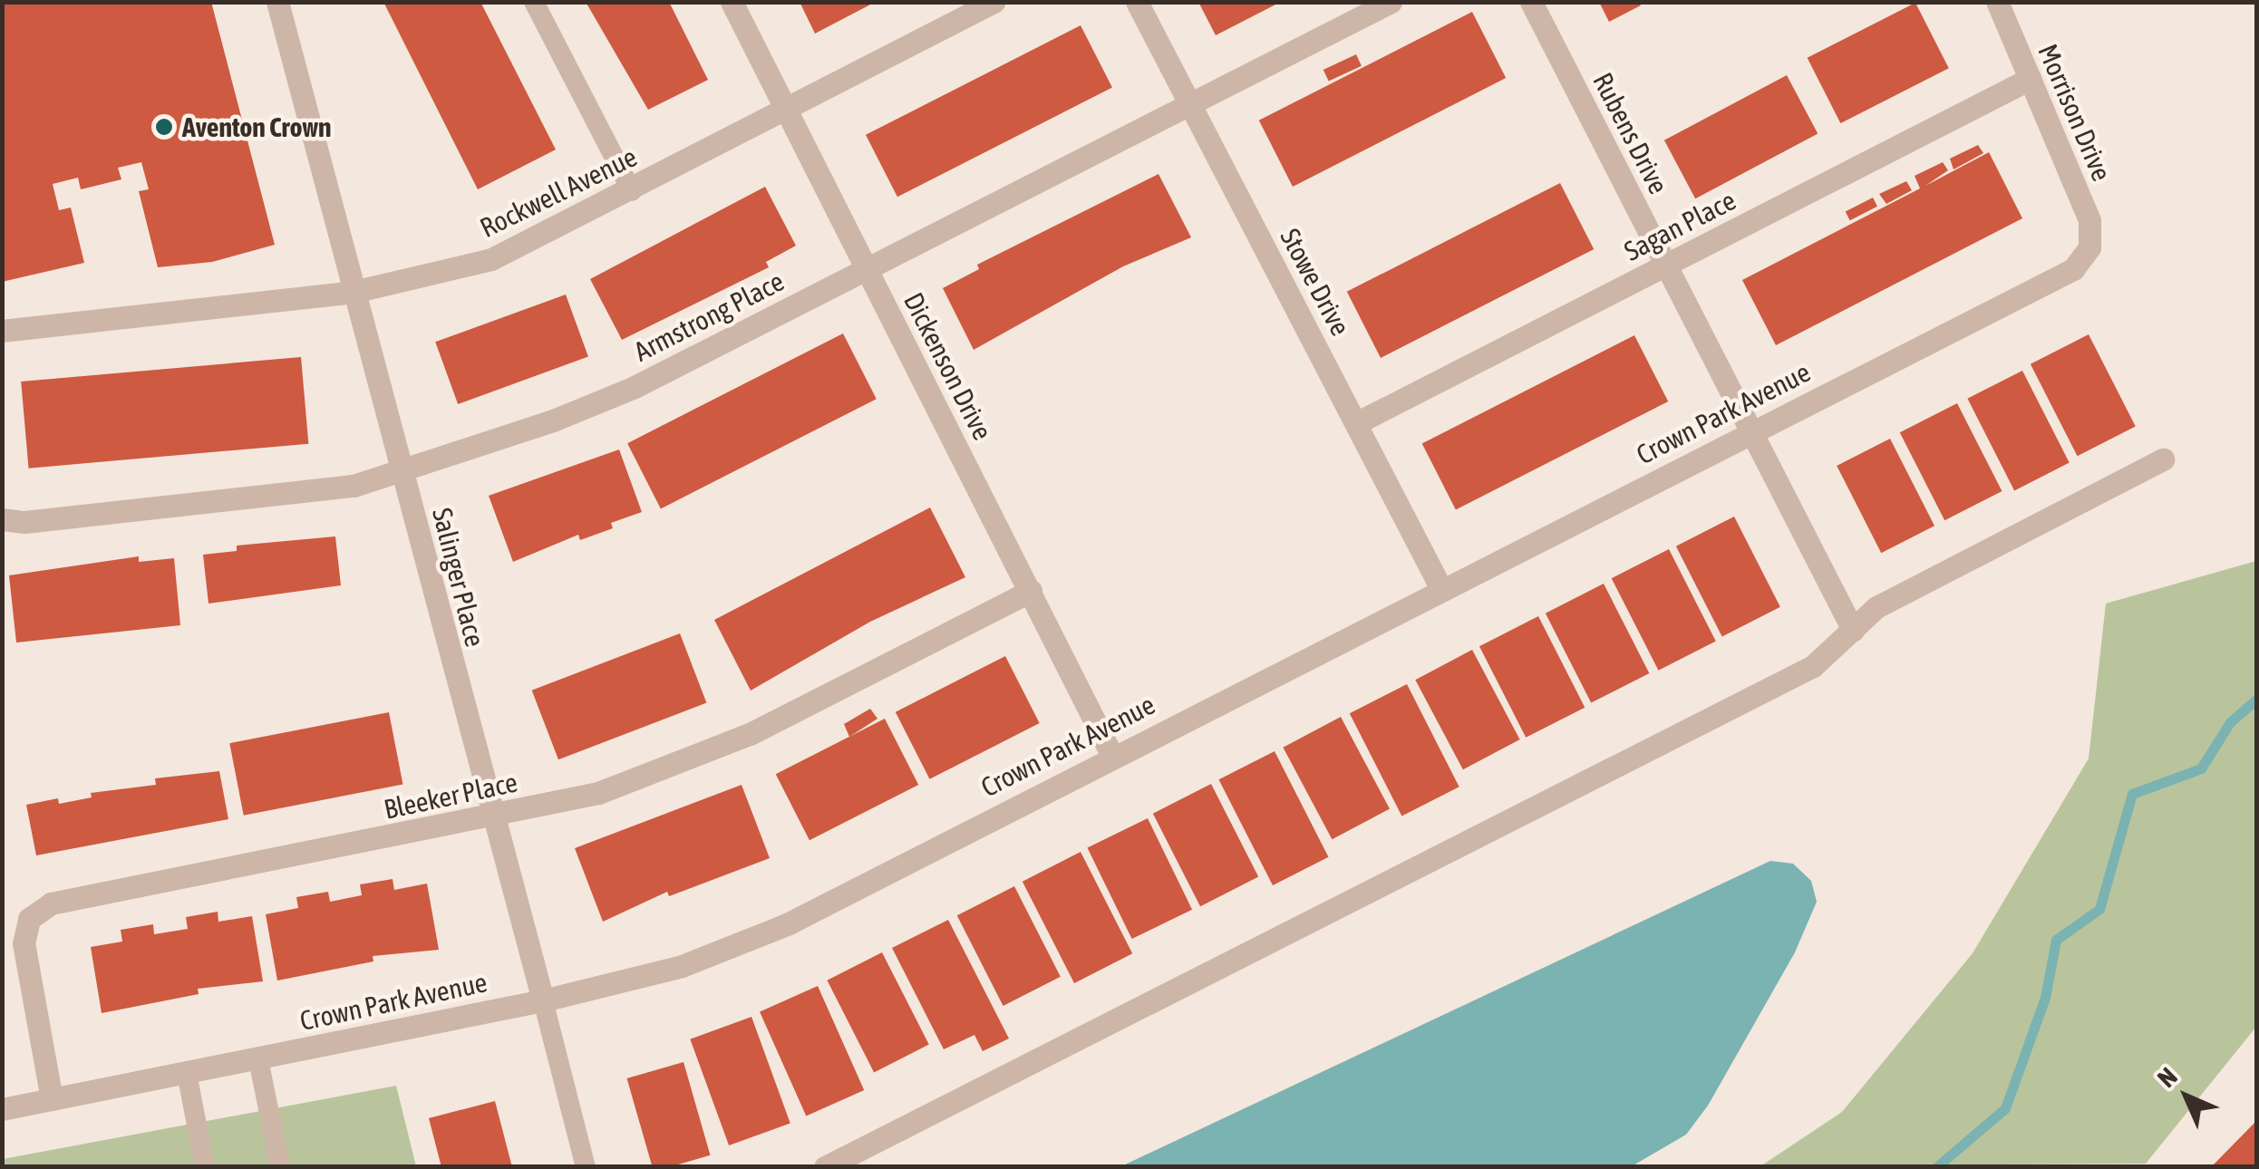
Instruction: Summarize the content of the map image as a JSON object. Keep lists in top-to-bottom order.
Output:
{
  "streets": {
    "street": [
      "Morrison Drive",
      "Rubens Drive",
      "Rockwell Avenue",
      "Sagan Place",
      "Stowe Drive",
      "Armstrong Place",
      "Dickenson Drive",
      "Crown Park Avenue",
      "Salinger Place",
      "Bleeker Place"
    ]
  },
  "crossings": [
    ["Morrison Drive", "Sagan Place"],
    ["Morrison Drive", "Crown Park Avenue"],
    ["Rubens Drive", "Sagan Place"],
    ["Rubens Drive", "Crown Park Avenue"],
    ["Rockwell Avenue", "Dickenson Drive"],
    ["Rockwell Avenue", "Salinger Place"],
    ["Sagan Place", "Stowe Drive"],
    ["Stowe Drive", "Armstrong Place"],
    ["Stowe Drive", "Crown Park Avenue"],
    ["Armstrong Place", "Dickenson Drive"],
    ["Armstrong Place", "Salinger Place"],
    ["Dickenson Drive", "Crown Park Avenue"],
    ["Dickenson Drive", "Bleeker Place"],
    ["Crown Park Avenue", "Salinger Place"],
    ["Crown Park Avenue", "Bleeker Place"],
    ["Salinger Place", "Bleeker Place"]
  ],
  "places": ["Aventon Crown"],
  "north": "top left"
}
